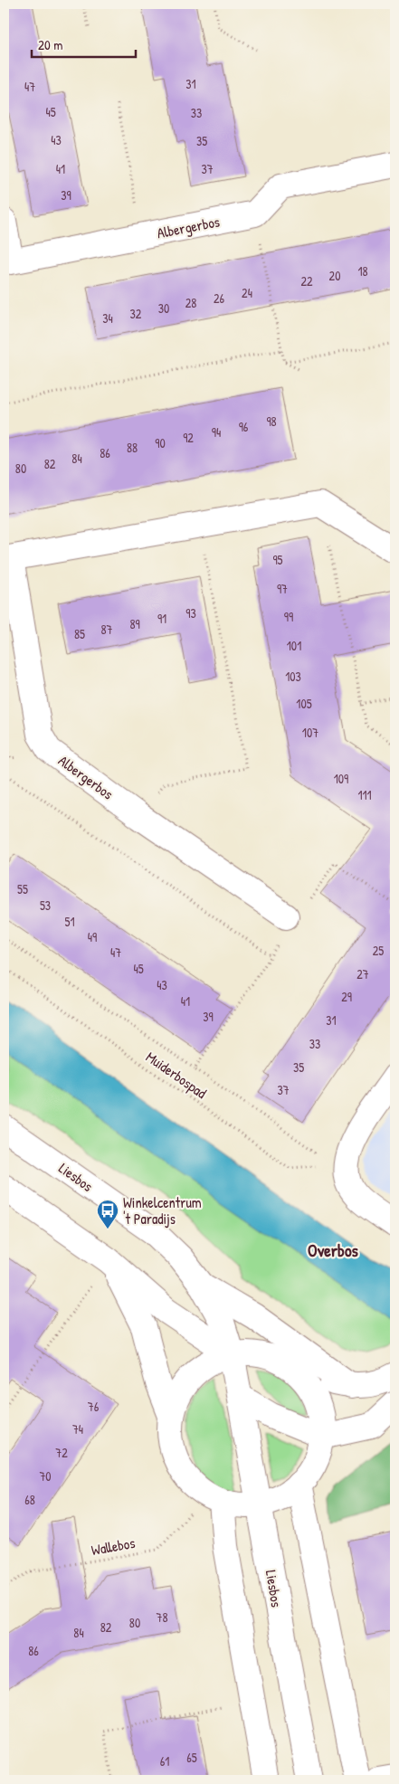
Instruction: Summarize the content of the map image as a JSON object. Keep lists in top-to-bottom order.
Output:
{
  "streets": {
    "street": ["Albergerbos", "Liesbos"],
    "path": ["Muiderbospad", "Wallebos"]
  },
  "districts": ["Overbos"],
  "places": {
    "bus stop": ["Winkelcentrum 't Paradijs"]
  },
  "house_numbers": [
    "31",
    "47",
    "45",
    "33",
    "43",
    "35",
    "41",
    "37",
    "39",
    "18",
    "20",
    "22",
    "24",
    "26",
    "28",
    "30",
    "32",
    "34",
    "98",
    "96",
    "94",
    "92",
    "90",
    "88",
    "86",
    "84",
    "82",
    "80",
    "95",
    "97",
    "93",
    "99",
    "91",
    "89",
    "87",
    "85",
    "101",
    "103",
    "105",
    "107",
    "109",
    "111",
    "55",
    "53",
    "51",
    "49",
    "25",
    "47",
    "45",
    "27",
    "43",
    "29",
    "41",
    "39",
    "31",
    "33",
    "35",
    "37",
    "76",
    "74",
    "72",
    "70",
    "68",
    "78",
    "80",
    "82",
    "84",
    "86",
    "65",
    "61"
  ],
  "scale_bar": "20 m"
}
